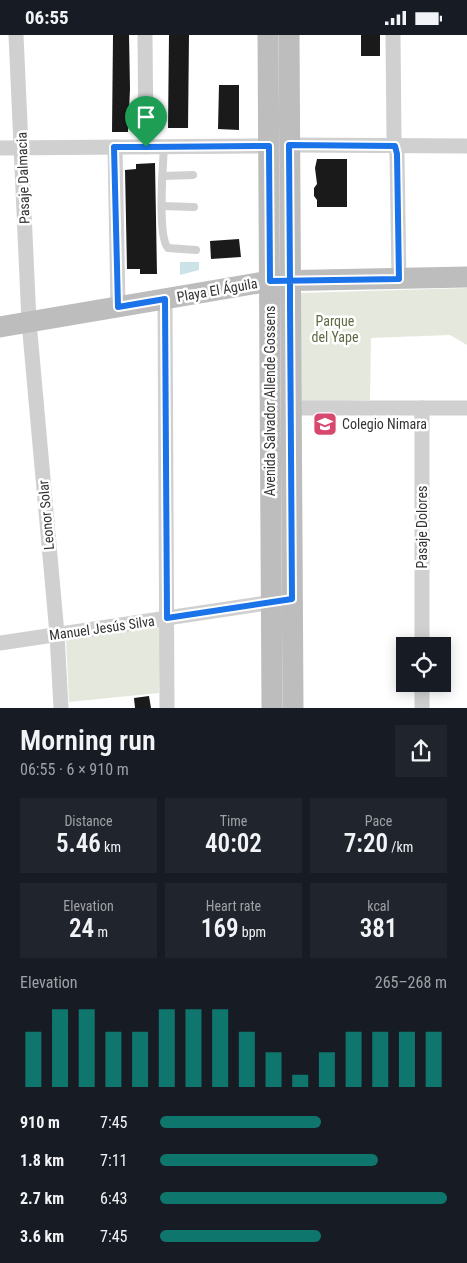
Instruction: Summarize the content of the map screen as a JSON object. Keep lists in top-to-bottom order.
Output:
{
  "streets": {
    "main road": ["Playa El Águila", "Avenida Salvador Allende Gossens"],
    "street": [
      "Pasaje Dalmacia",
      "Leonor Solar",
      "Pasaje Dolores",
      "Manuel Jesús Silva"
    ]
  },
  "crossings": [
    ["Pasaje Dalmacia", "Playa El Águila"],
    ["Pasaje Dalmacia", "Leonor Solar"],
    ["Playa El Águila", "Avenida Salvador Allende Gossens"],
    ["Playa El Águila", "Leonor Solar"],
    ["Avenida Salvador Allende Gossens", "Manuel Jesús Silva"],
    ["Leonor Solar", "Manuel Jesús Silva"]
  ],
  "parks": ["Parque del Yape"],
  "places": {
    "school or university": ["Colegio Nimara"]
  },
  "page": {
    "status": "06:55",
    "heading": ["Morning run", "06:55 · 6 × 910 m"],
    "stats": [
      ["Distance", "5.46 km"],
      ["Time", "40:02"],
      ["Pace", "7:20 /km"],
      ["Elevation", "24 m"],
      ["Heart rate", "169 bpm"],
      ["kcal", "381"]
    ],
    "chart": ["Elevation", "265–268 m"],
    "list": [
      {
        "name": "910 m",
        "note": "7:45"
      },
      {
        "name": "1.8 km",
        "note": "7:11"
      },
      {
        "name": "2.7 km",
        "note": "6:43"
      },
      {
        "name": "3.6 km",
        "note": "7:45"
      }
    ]
  }
}
